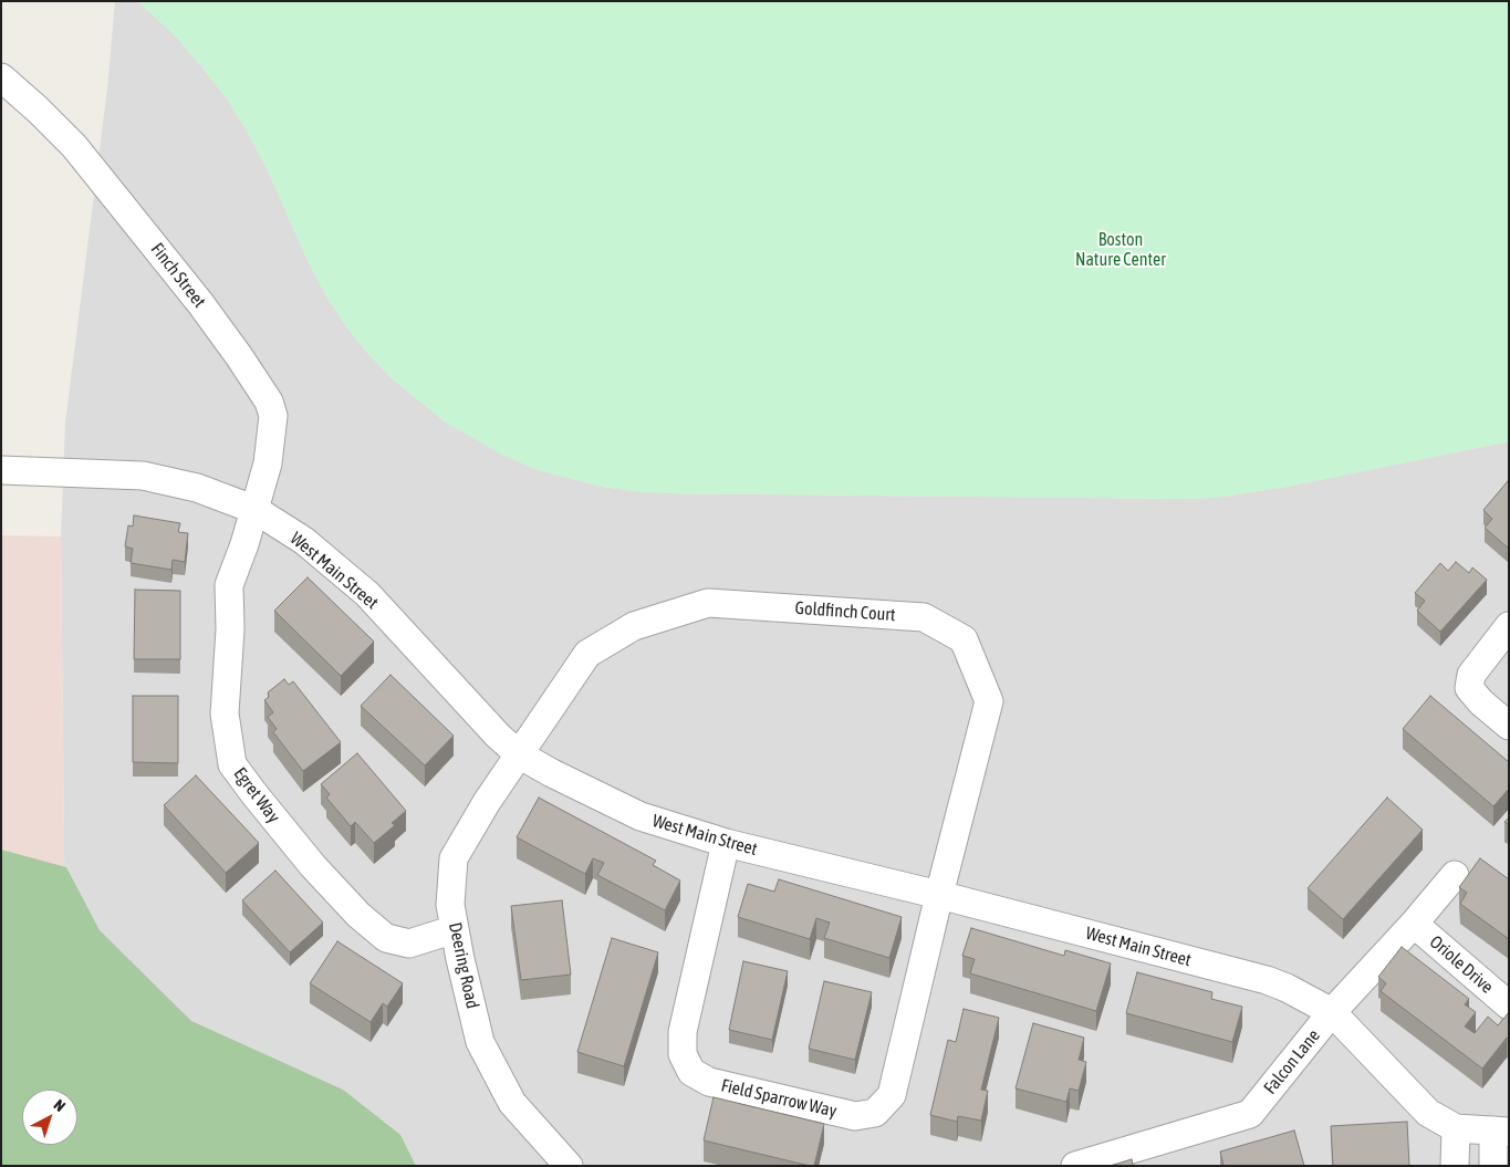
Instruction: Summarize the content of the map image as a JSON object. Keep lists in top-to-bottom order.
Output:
{
  "streets": {
    "street": [
      "Finch Street",
      "West Main Street",
      "Goldfinch Court",
      "Egret Way",
      "Oriole Drive",
      "Deering Road",
      "Falcon Lane",
      "Field Sparrow Way"
    ]
  },
  "crossings": [
    ["Finch Street", "West Main Street"],
    ["Finch Street", "Egret Way"],
    ["West Main Street", "Goldfinch Court"],
    ["West Main Street", "Egret Way"],
    ["West Main Street", "Deering Road"],
    ["West Main Street", "Falcon Lane"],
    ["West Main Street", "Field Sparrow Way"],
    ["Goldfinch Court", "Deering Road"],
    ["Goldfinch Court", "Field Sparrow Way"],
    ["Egret Way", "Deering Road"],
    ["Oriole Drive", "Falcon Lane"]
  ],
  "parks": ["Boston Nature Center"],
  "north": "top right"
}
